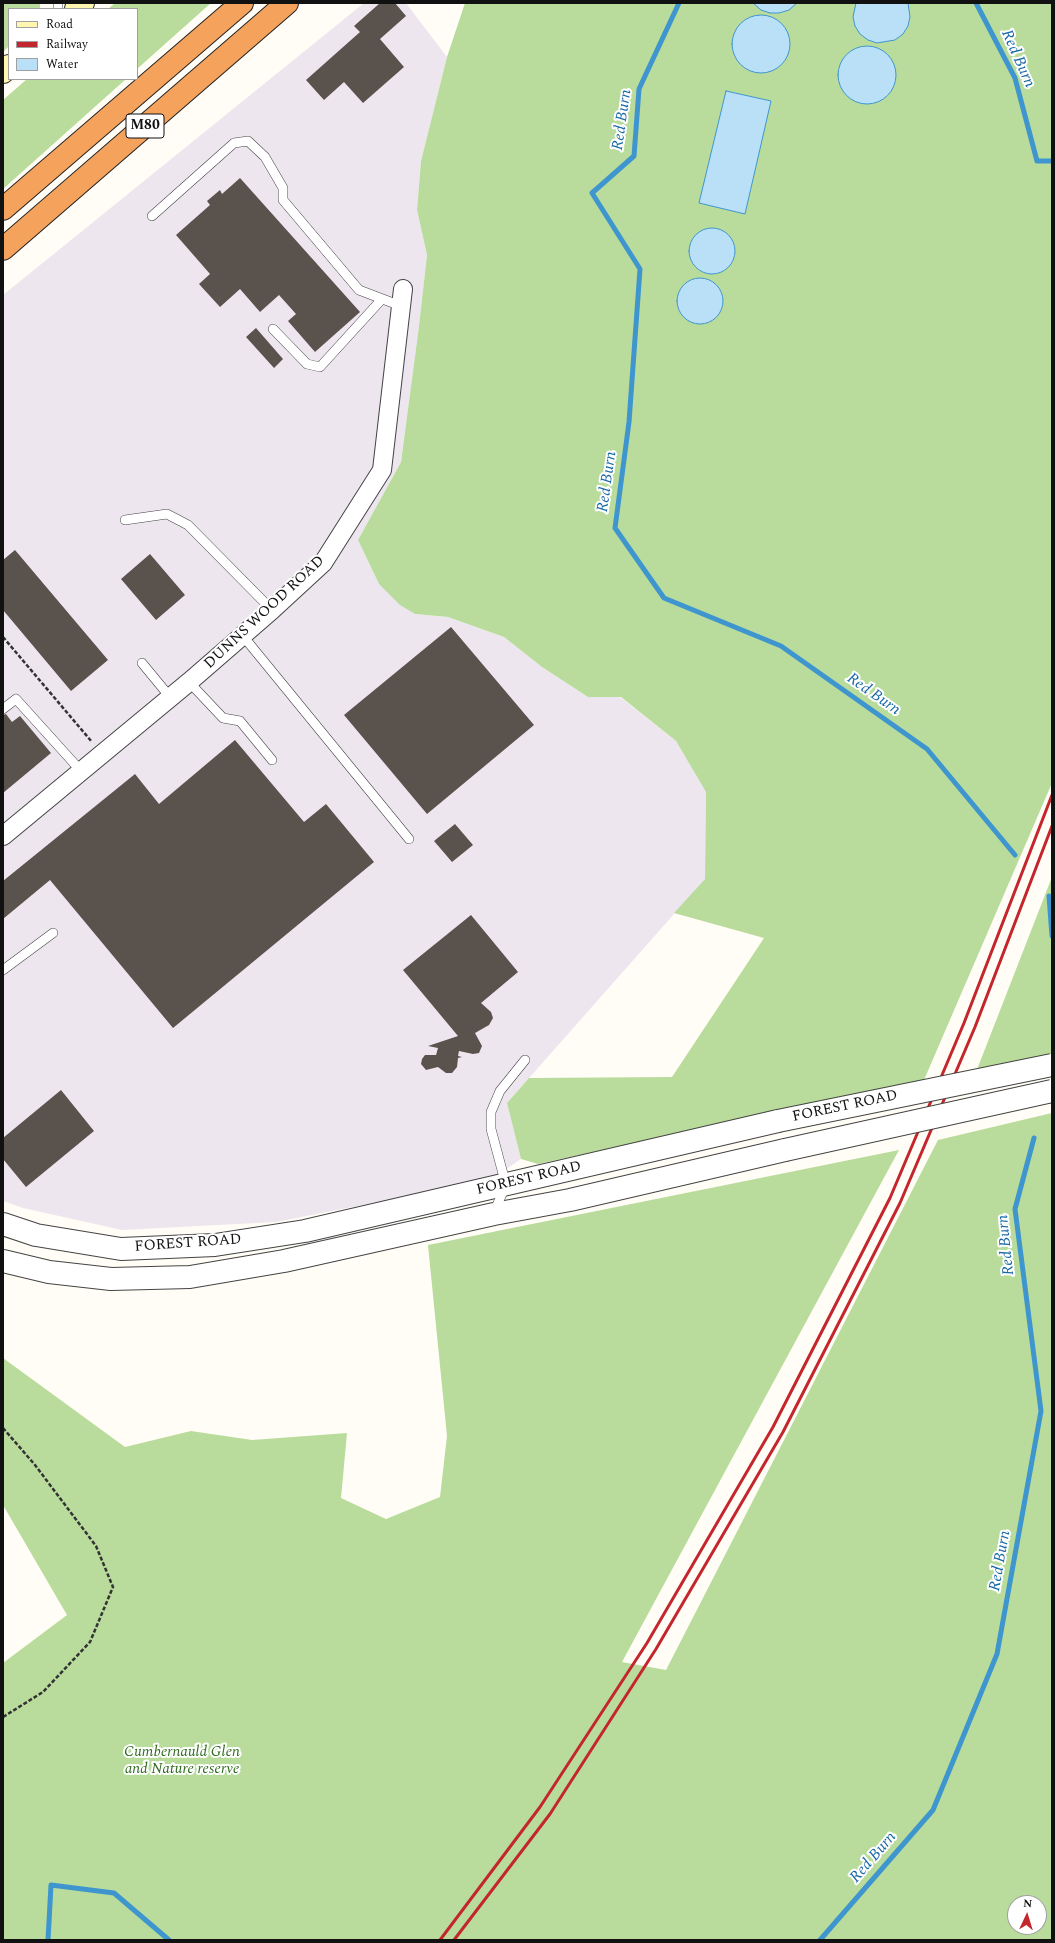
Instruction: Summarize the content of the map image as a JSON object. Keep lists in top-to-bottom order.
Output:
{
  "streets": {
    "highway": ["M80"],
    "street": ["DUNNS WOOD ROAD", "FOREST ROAD"]
  },
  "water": ["Red Burn"],
  "parks": ["Cumbernauld Glen and Nature reserve"],
  "legend": ["Road", "Railway", "Water"],
  "north": "top"
}
